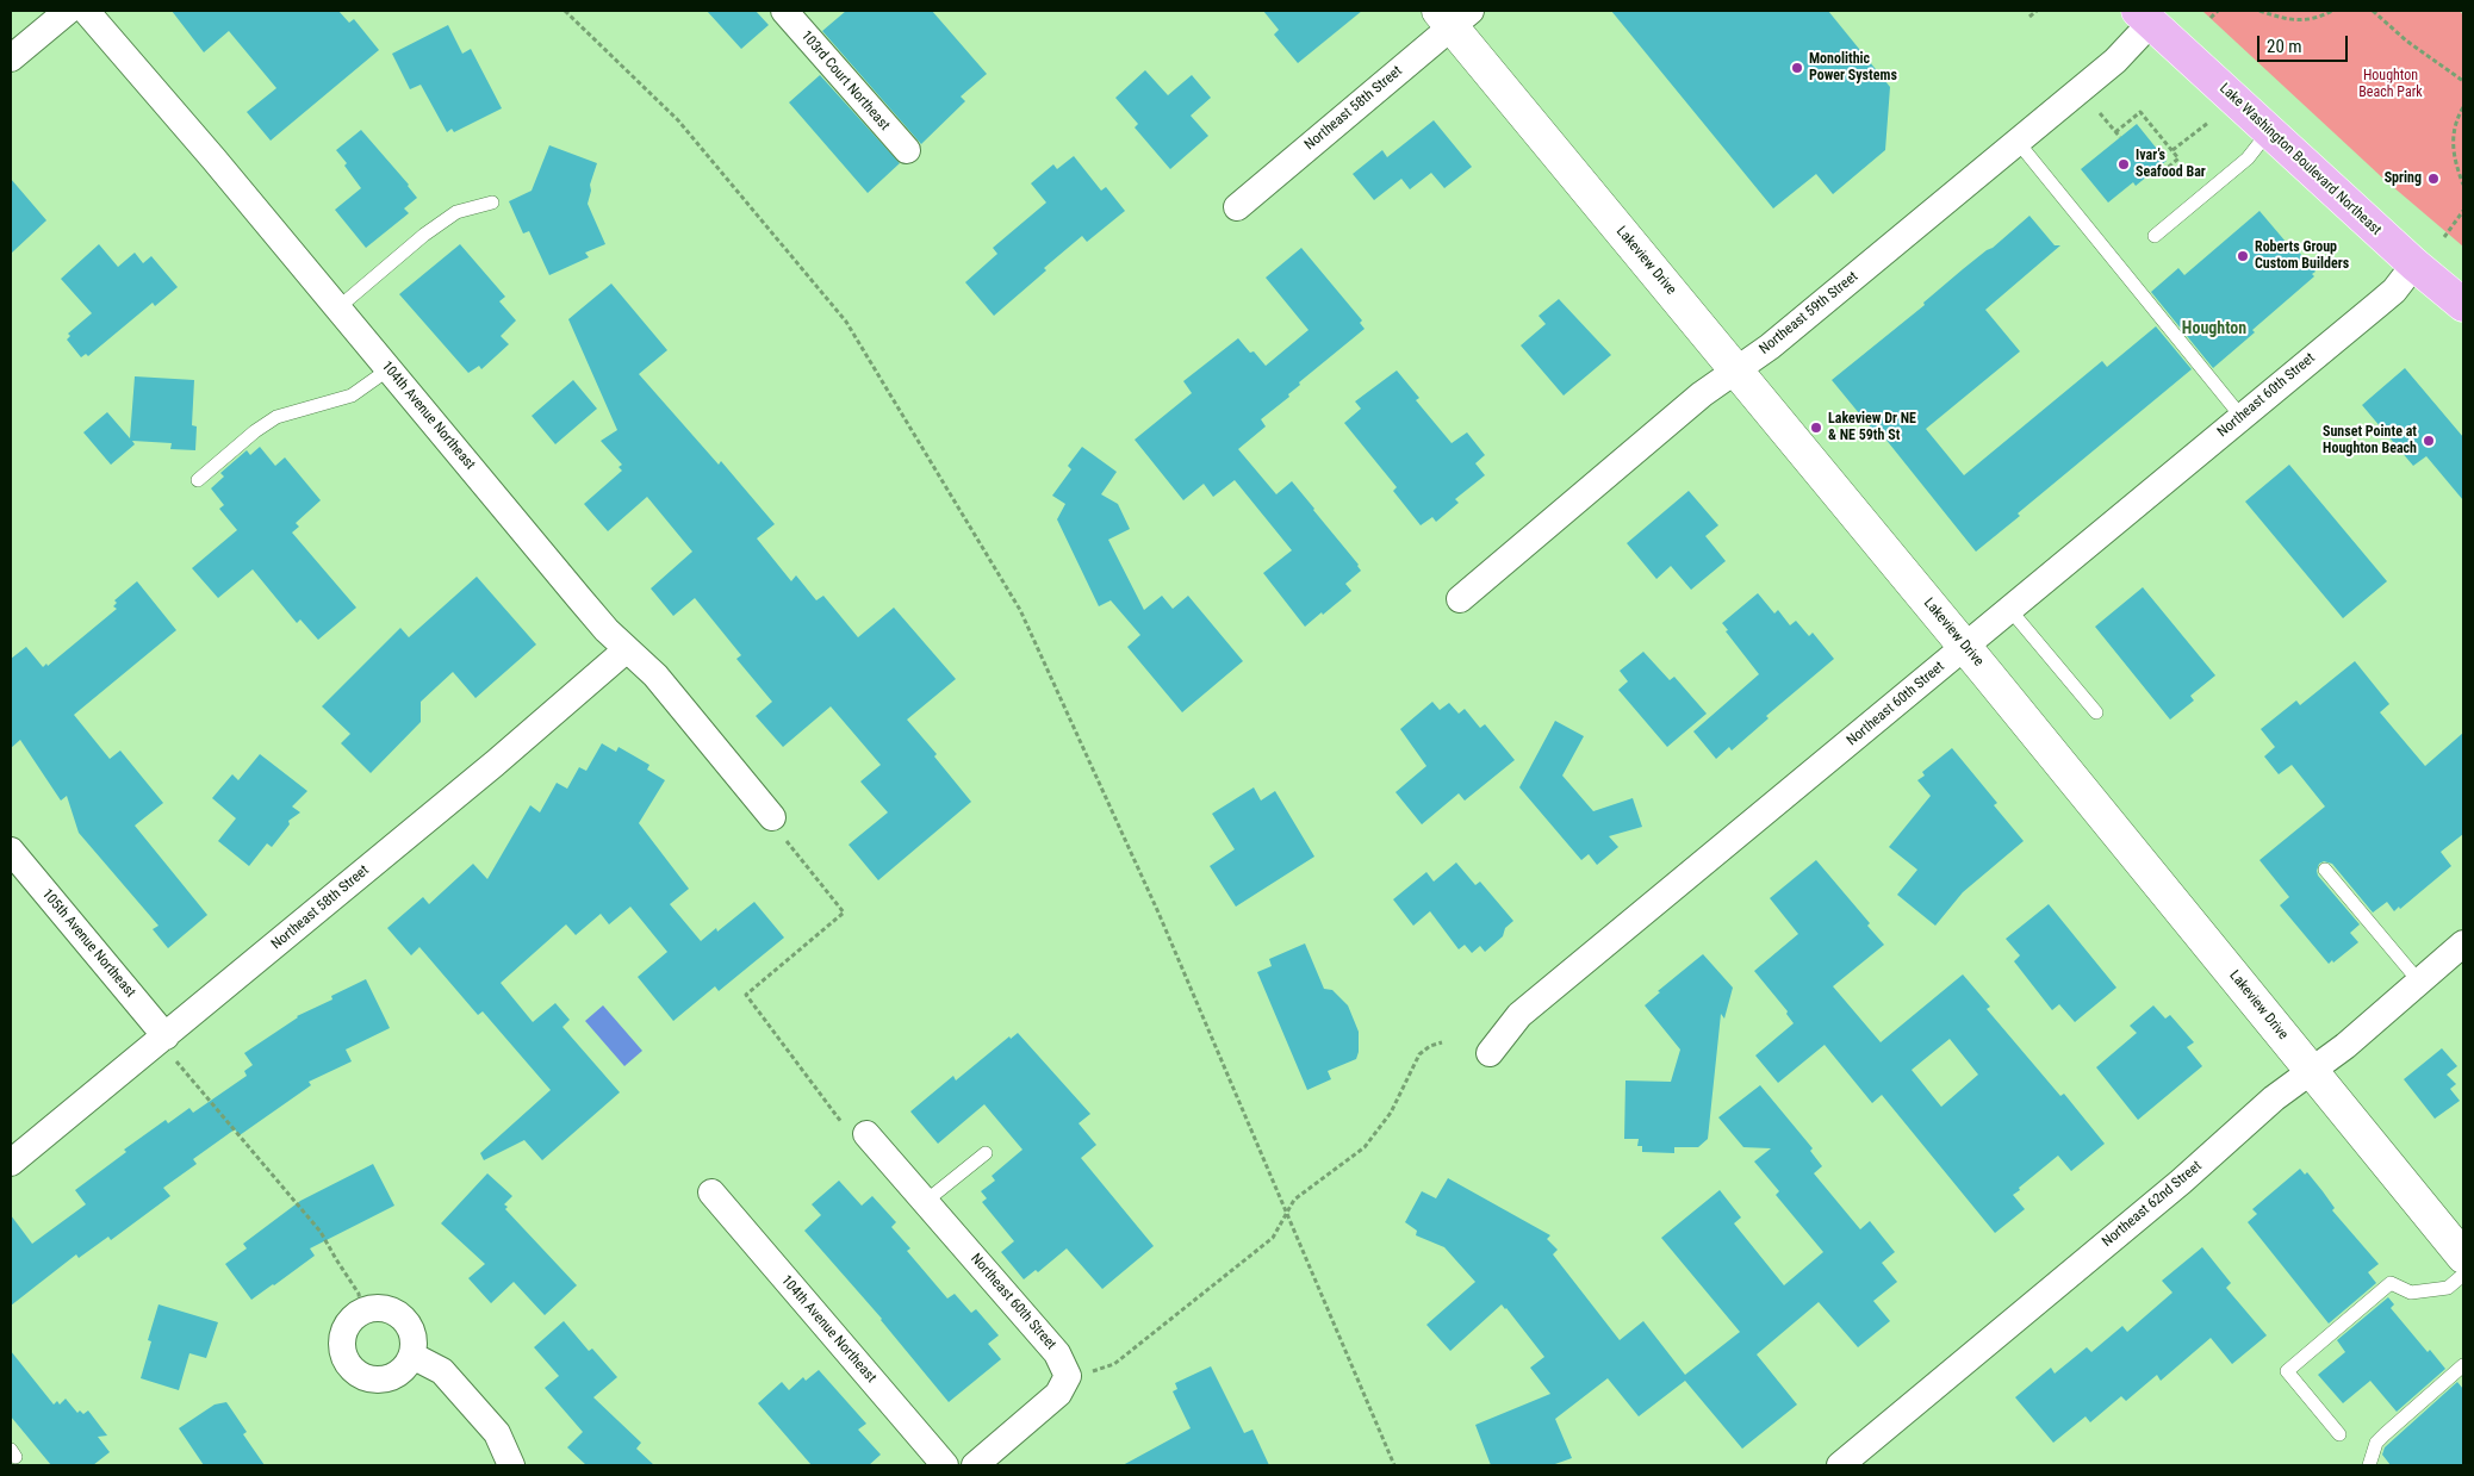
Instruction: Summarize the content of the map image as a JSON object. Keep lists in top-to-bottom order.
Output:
{
  "streets": {
    "main road": ["Lake Washington Boulevard Northeast"],
    "street": [
      "103rd Court Northeast",
      "Northeast 58th Street",
      "Lakeview Drive",
      "Northeast 59th Street",
      "Northeast 60th Street",
      "104th Avenue Northeast",
      "105th Avenue Northeast",
      "Northeast 62nd Street"
    ]
  },
  "crossings": [
    ["Northeast 58th Street", "Lakeview Drive"],
    ["Northeast 58th Street", "104th Avenue Northeast"],
    ["Northeast 58th Street", "105th Avenue Northeast"],
    ["Lake Washington Boulevard Northeast", "Northeast 59th Street"],
    ["Lake Washington Boulevard Northeast", "Northeast 60th Street"],
    ["Lakeview Drive", "Northeast 59th Street"],
    ["Lakeview Drive", "Northeast 60th Street"],
    ["Lakeview Drive", "Northeast 62nd Street"]
  ],
  "districts": ["Houghton"],
  "parks": ["Houghton Beach Park"],
  "places": [
    "Monolithic Power Systems",
    "Ivar’s Seafood Bar",
    "Spring",
    "Roberts Group Custom Builders",
    "Lakeview Dr NE & NE 59th St",
    "Sunset Pointe at Houghton Beach"
  ],
  "scale_bar": "20 m"
}
